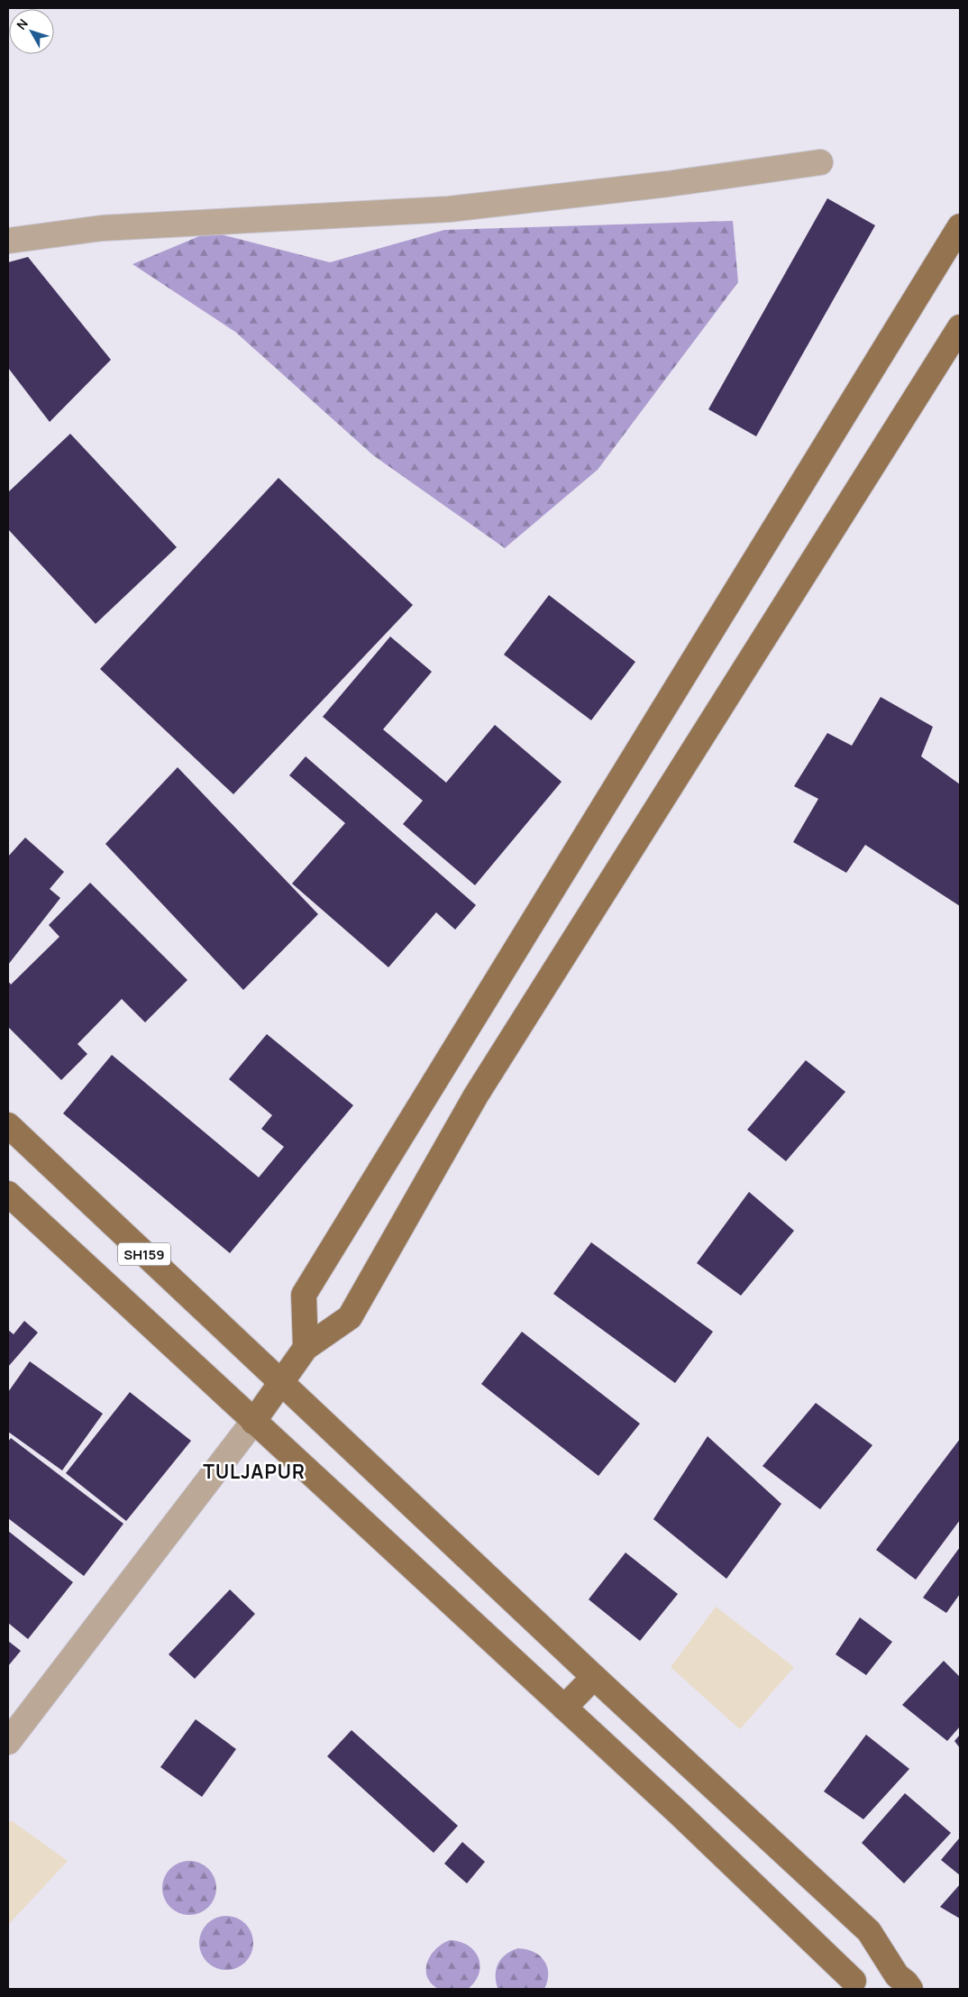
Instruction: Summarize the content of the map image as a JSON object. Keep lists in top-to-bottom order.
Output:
{
  "streets": {
    "main road": ["SH159"]
  },
  "districts": ["TULJAPUR"],
  "north": "top left"
}
